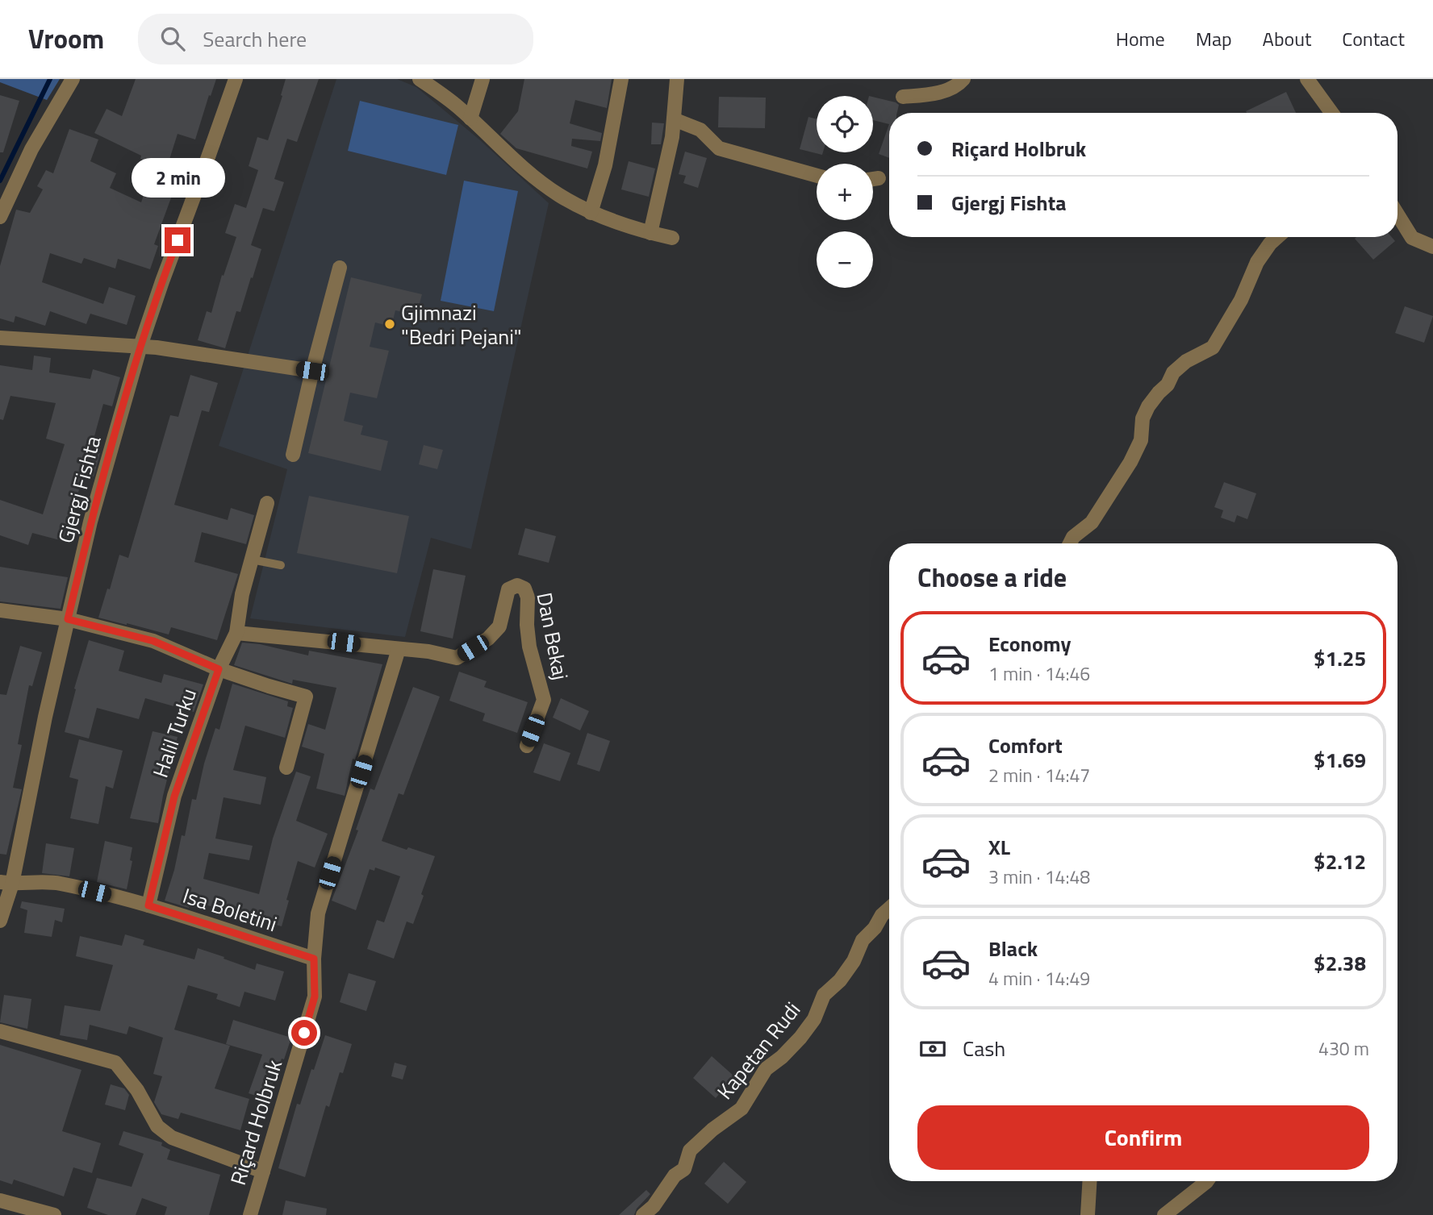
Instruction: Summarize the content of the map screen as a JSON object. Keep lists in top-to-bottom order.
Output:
{
  "streets": {
    "street": [
      "Gjergj Fishta",
      "Dan Bekaj",
      "Halil Turku",
      "Isa Boletini",
      "Kapetan Rudi",
      "Riçard Holbruk"
    ]
  },
  "crossings": [
    ["Gjergj Fishta", "Isa Boletini"],
    ["Dan Bekaj", "Riçard Holbruk"],
    ["Halil Turku", "Isa Boletini"],
    ["Isa Boletini", "Riçard Holbruk"]
  ],
  "places": ["Gjimnazi \"Bedri Pejani\""],
  "page": {
    "header": "Vroom",
    "search": "Search here",
    "nav": [
      "Home",
      "Map",
      "About",
      "Contact"
    ],
    "map_buttons": ["+", "−"],
    "banner": ["Riçard Holbruk", "Gjergj Fishta"],
    "bubble": "2 min",
    "heading": "Choose a ride",
    "list": [
      {
        "name": "Economy",
        "note": "1 min · 14:46",
        "value": "$1.25"
      },
      {
        "name": "Comfort",
        "note": "2 min · 14:47",
        "value": "$1.69"
      },
      {
        "name": "XL",
        "note": "3 min · 14:48",
        "value": "$2.12"
      },
      {
        "name": "Black",
        "note": "4 min · 14:49",
        "value": "$2.38"
      }
    ],
    "pay": ["Cash", "430 m"],
    "buttons": "Confirm"
  }
}
